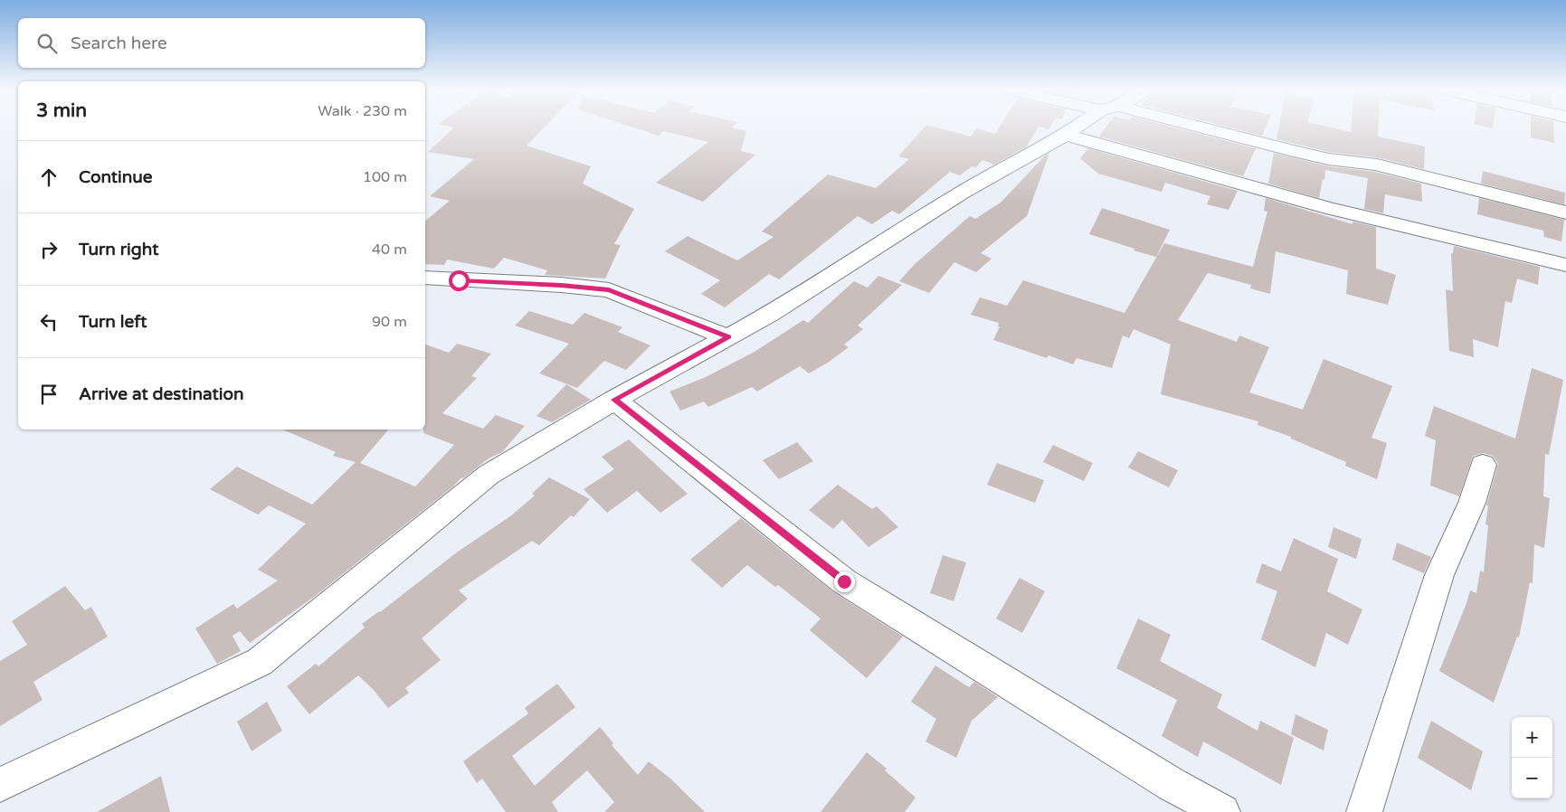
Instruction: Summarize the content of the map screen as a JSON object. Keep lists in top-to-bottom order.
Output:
{
  "page": {
    "search": "Search here",
    "heading": ["3 min", "Walk · 230 m"],
    "list": [
      ["Continue", "100 m"],
      ["Turn right", "40 m"],
      ["Turn left", "90 m"],
      "Arrive at destination"
    ],
    "map_buttons": ["+", "−"]
  }
}
